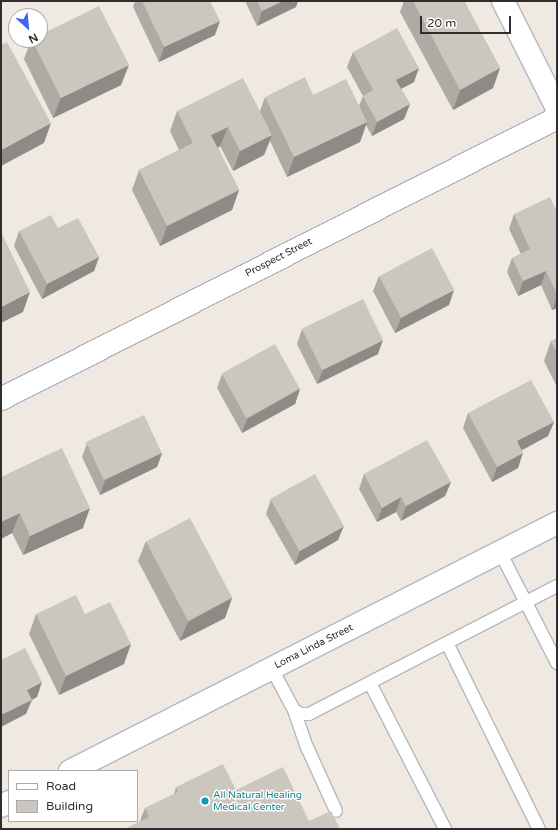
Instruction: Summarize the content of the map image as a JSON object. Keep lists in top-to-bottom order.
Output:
{
  "streets": {
    "street": ["Prospect Street", "Loma Linda Street"]
  },
  "places": ["All Natural Healing Medical Center"],
  "legend": ["Road", "Building"],
  "scale_bar": "20 m",
  "north": "bottom right"
}
